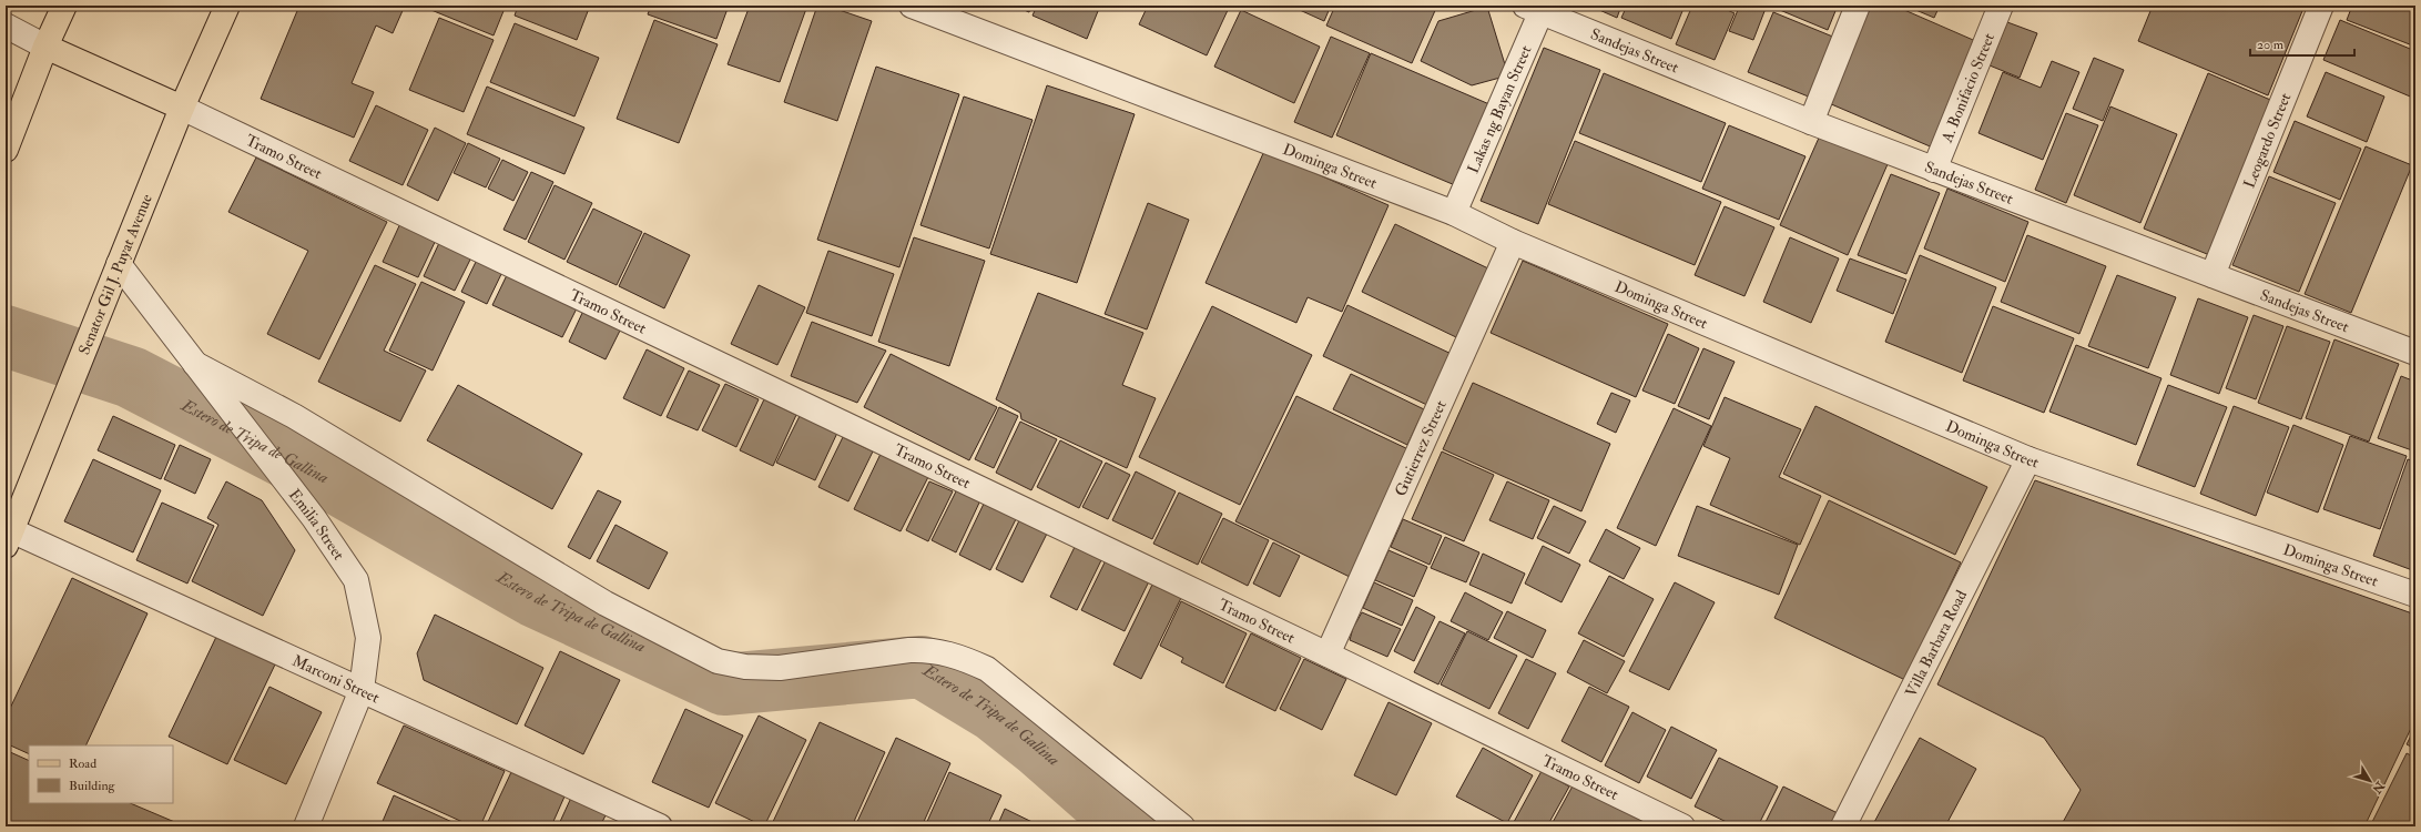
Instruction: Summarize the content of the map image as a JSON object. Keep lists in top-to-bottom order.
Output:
{
  "streets": {
    "main road": ["Senator Gil J. Puyat Avenue"],
    "street": [
      "Sandejas Street",
      "A. Bonifacio Street",
      "Lakas ng Bayan Street",
      "Leogardo Street",
      "Tramo Street",
      "Dominga Street",
      "Gutierrez Street",
      "Emilia Street",
      "Villa Barbara Road",
      "Marconi Street"
    ]
  },
  "crossings": [
    ["Sandejas Street", "A. Bonifacio Street"],
    ["Sandejas Street", "Lakas ng Bayan Street"],
    ["Sandejas Street", "Leogardo Street"],
    ["Lakas ng Bayan Street", "Dominga Street"],
    ["Tramo Street", "Senator Gil J. Puyat Avenue"],
    ["Tramo Street", "Gutierrez Street"],
    ["Dominga Street", "Gutierrez Street"],
    ["Dominga Street", "Villa Barbara Road"],
    ["Senator Gil J. Puyat Avenue", "Emilia Street"],
    ["Senator Gil J. Puyat Avenue", "Marconi Street"],
    ["Emilia Street", "Marconi Street"]
  ],
  "water": ["Estero de Tripa de Gallina"],
  "legend": ["Road", "Building"],
  "scale_bar": "20 m",
  "north": "bottom right"
}
